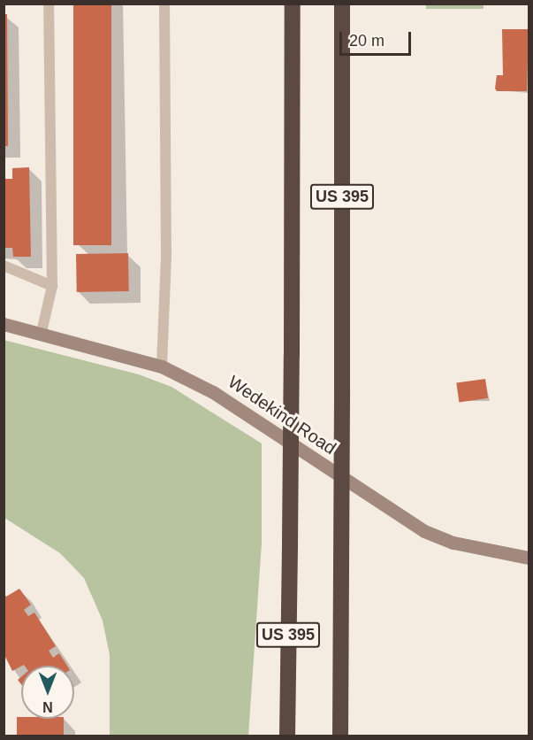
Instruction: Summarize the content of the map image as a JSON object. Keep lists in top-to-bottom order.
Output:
{
  "streets": {
    "highway": ["US 395"],
    "street": ["Wedekind Road"]
  },
  "scale_bar": "20 m",
  "north": "bottom"
}
